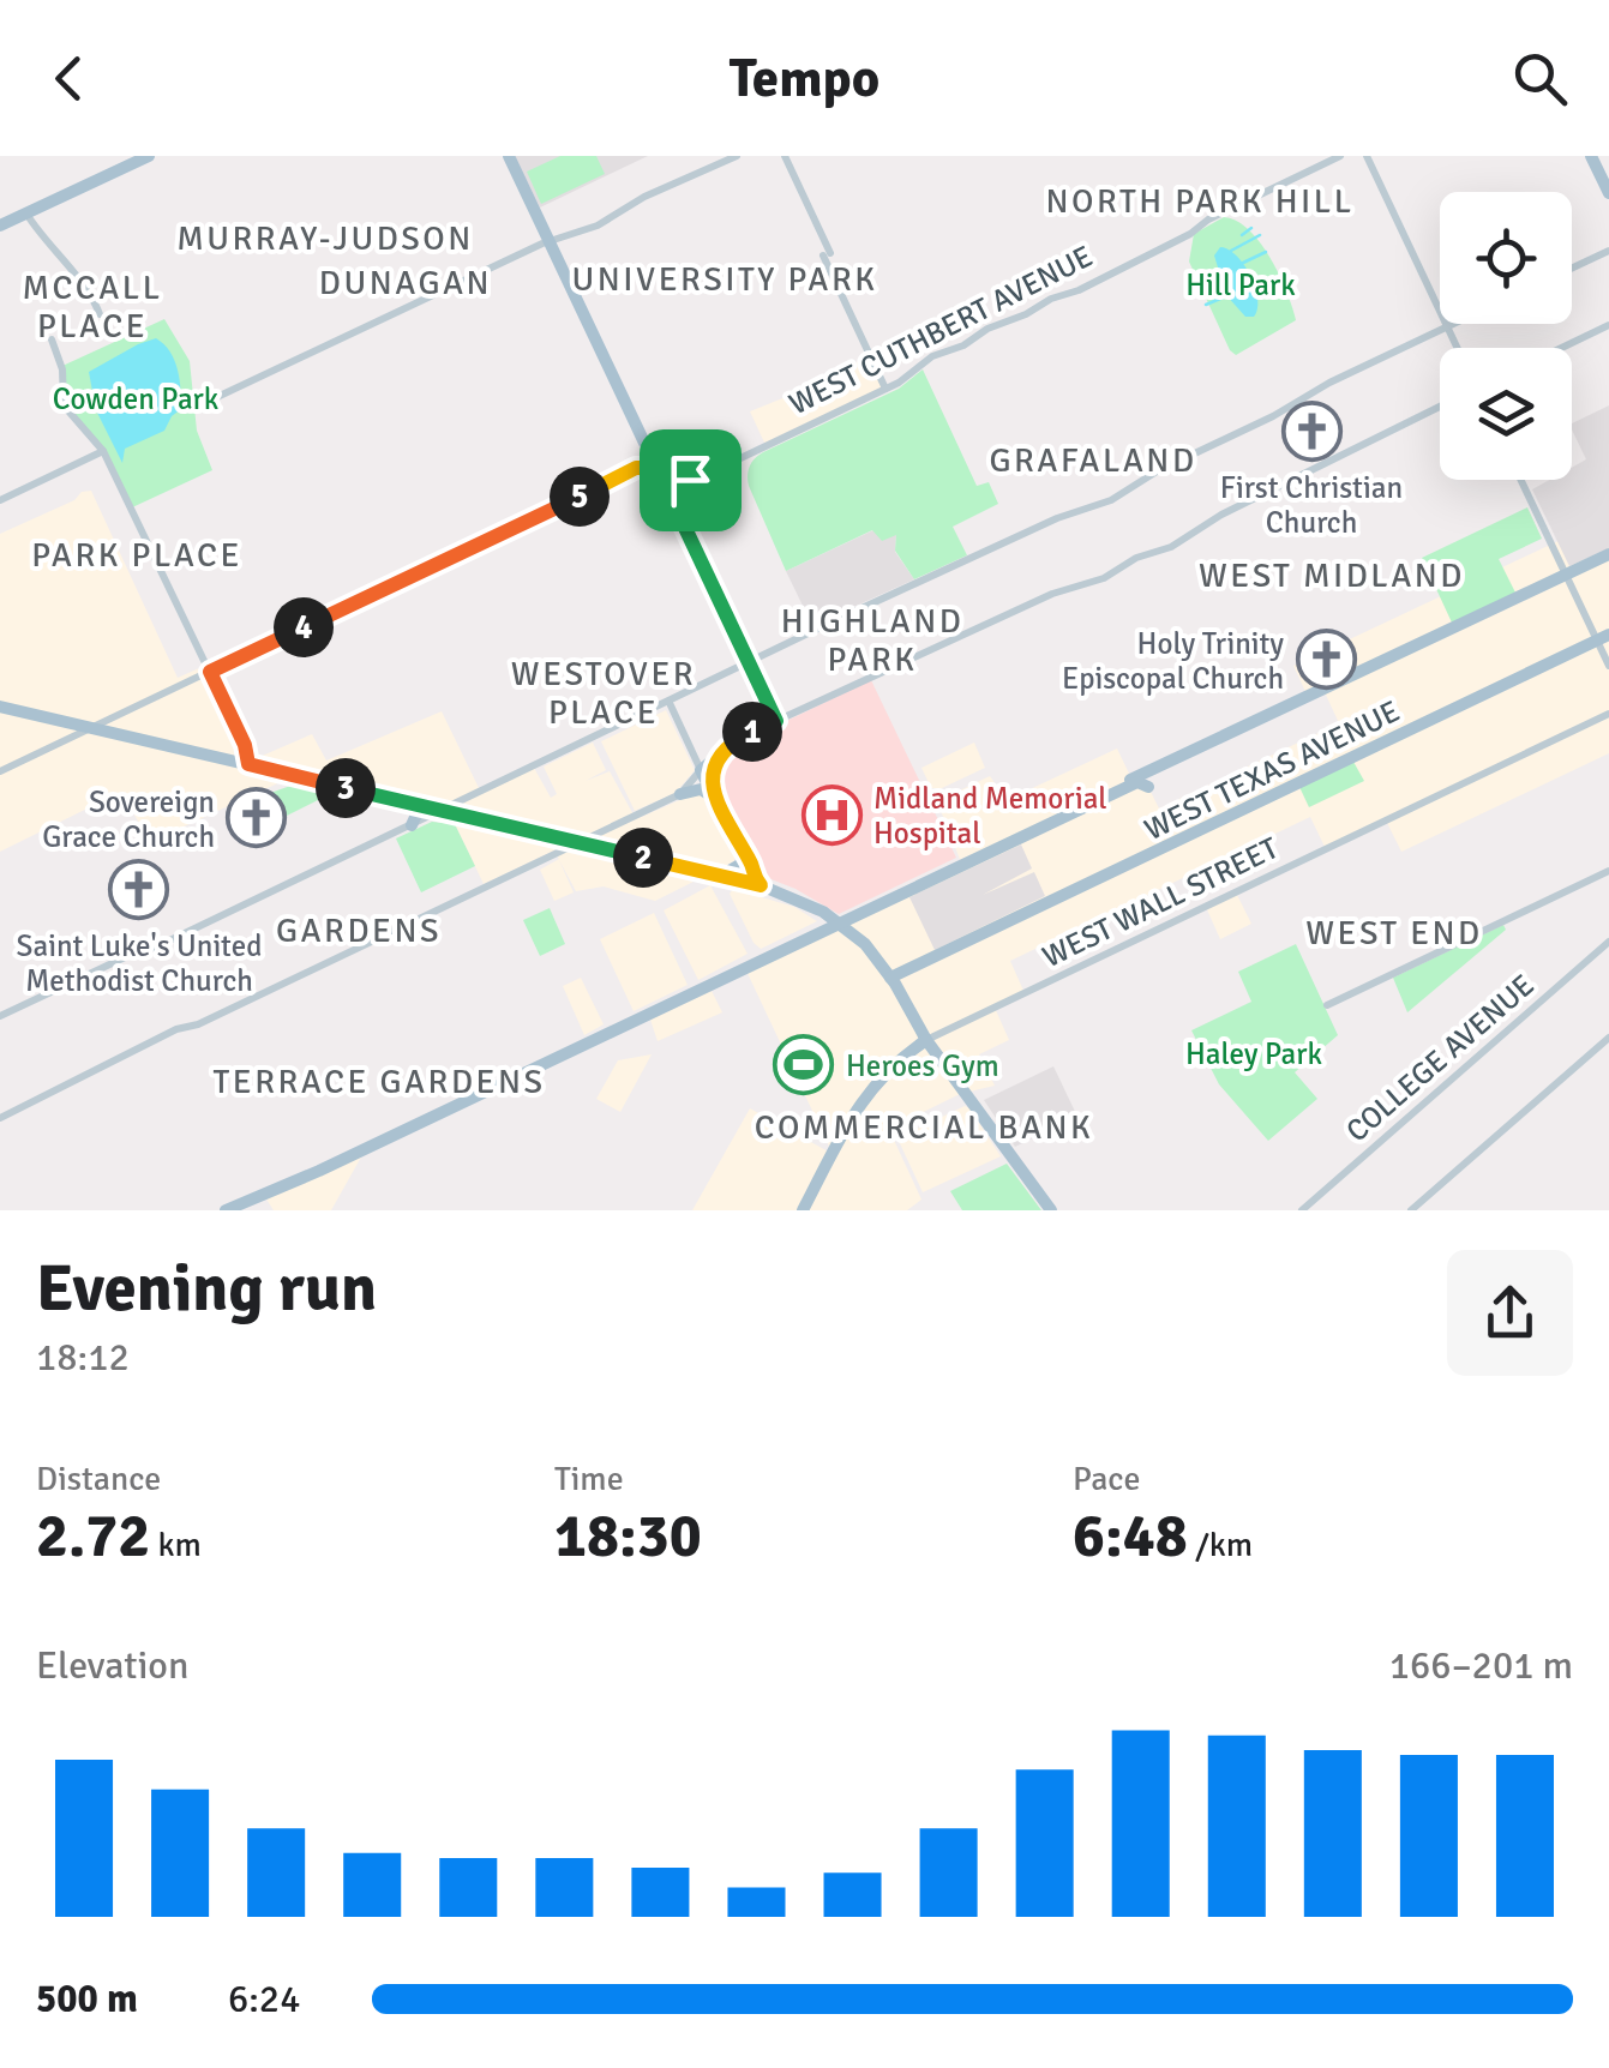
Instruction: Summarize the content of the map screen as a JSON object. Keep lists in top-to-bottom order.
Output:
{
  "streets": {
    "main road": ["WEST TEXAS AVENUE", "WEST WALL STREET"],
    "street": ["WEST CUTHBERT AVENUE", "COLLEGE AVENUE"]
  },
  "districts": [
    "NORTH PARK HILL",
    "MURRAY-JUDSON",
    "UNIVERSITY PARK",
    "DUNAGAN",
    "MCCALL PLACE",
    "GRAFALAND",
    "PARK PLACE",
    "WEST MIDLAND",
    "HIGHLAND PARK",
    "WESTOVER PLACE",
    "GARDENS",
    "WEST END",
    "TERRACE GARDENS",
    "COMMERCIAL BANK"
  ],
  "parks": ["Hill Park", "Cowden Park", "Haley Park"],
  "places": {
    "church": [
      "First Christian Church",
      "Holy Trinity Episcopal Church",
      "Sovereign Grace Church",
      "Saint Luke's United Methodist Church"
    ],
    "hospital": ["Midland Memorial Hospital"],
    "sports": ["Heroes Gym"]
  },
  "page": {
    "header": "Tempo",
    "pins": [
      "5",
      "4",
      "1",
      "3",
      "2"
    ],
    "heading": ["Evening run", "18:12"],
    "stats": [
      ["Distance", "2.72 km"],
      ["Time", "18:30"],
      ["Pace", "6:48 /km"]
    ],
    "chart": ["Elevation", "166–201 m"],
    "list": [
      {
        "name": "500 m",
        "note": "6:24"
      }
    ]
  }
}
